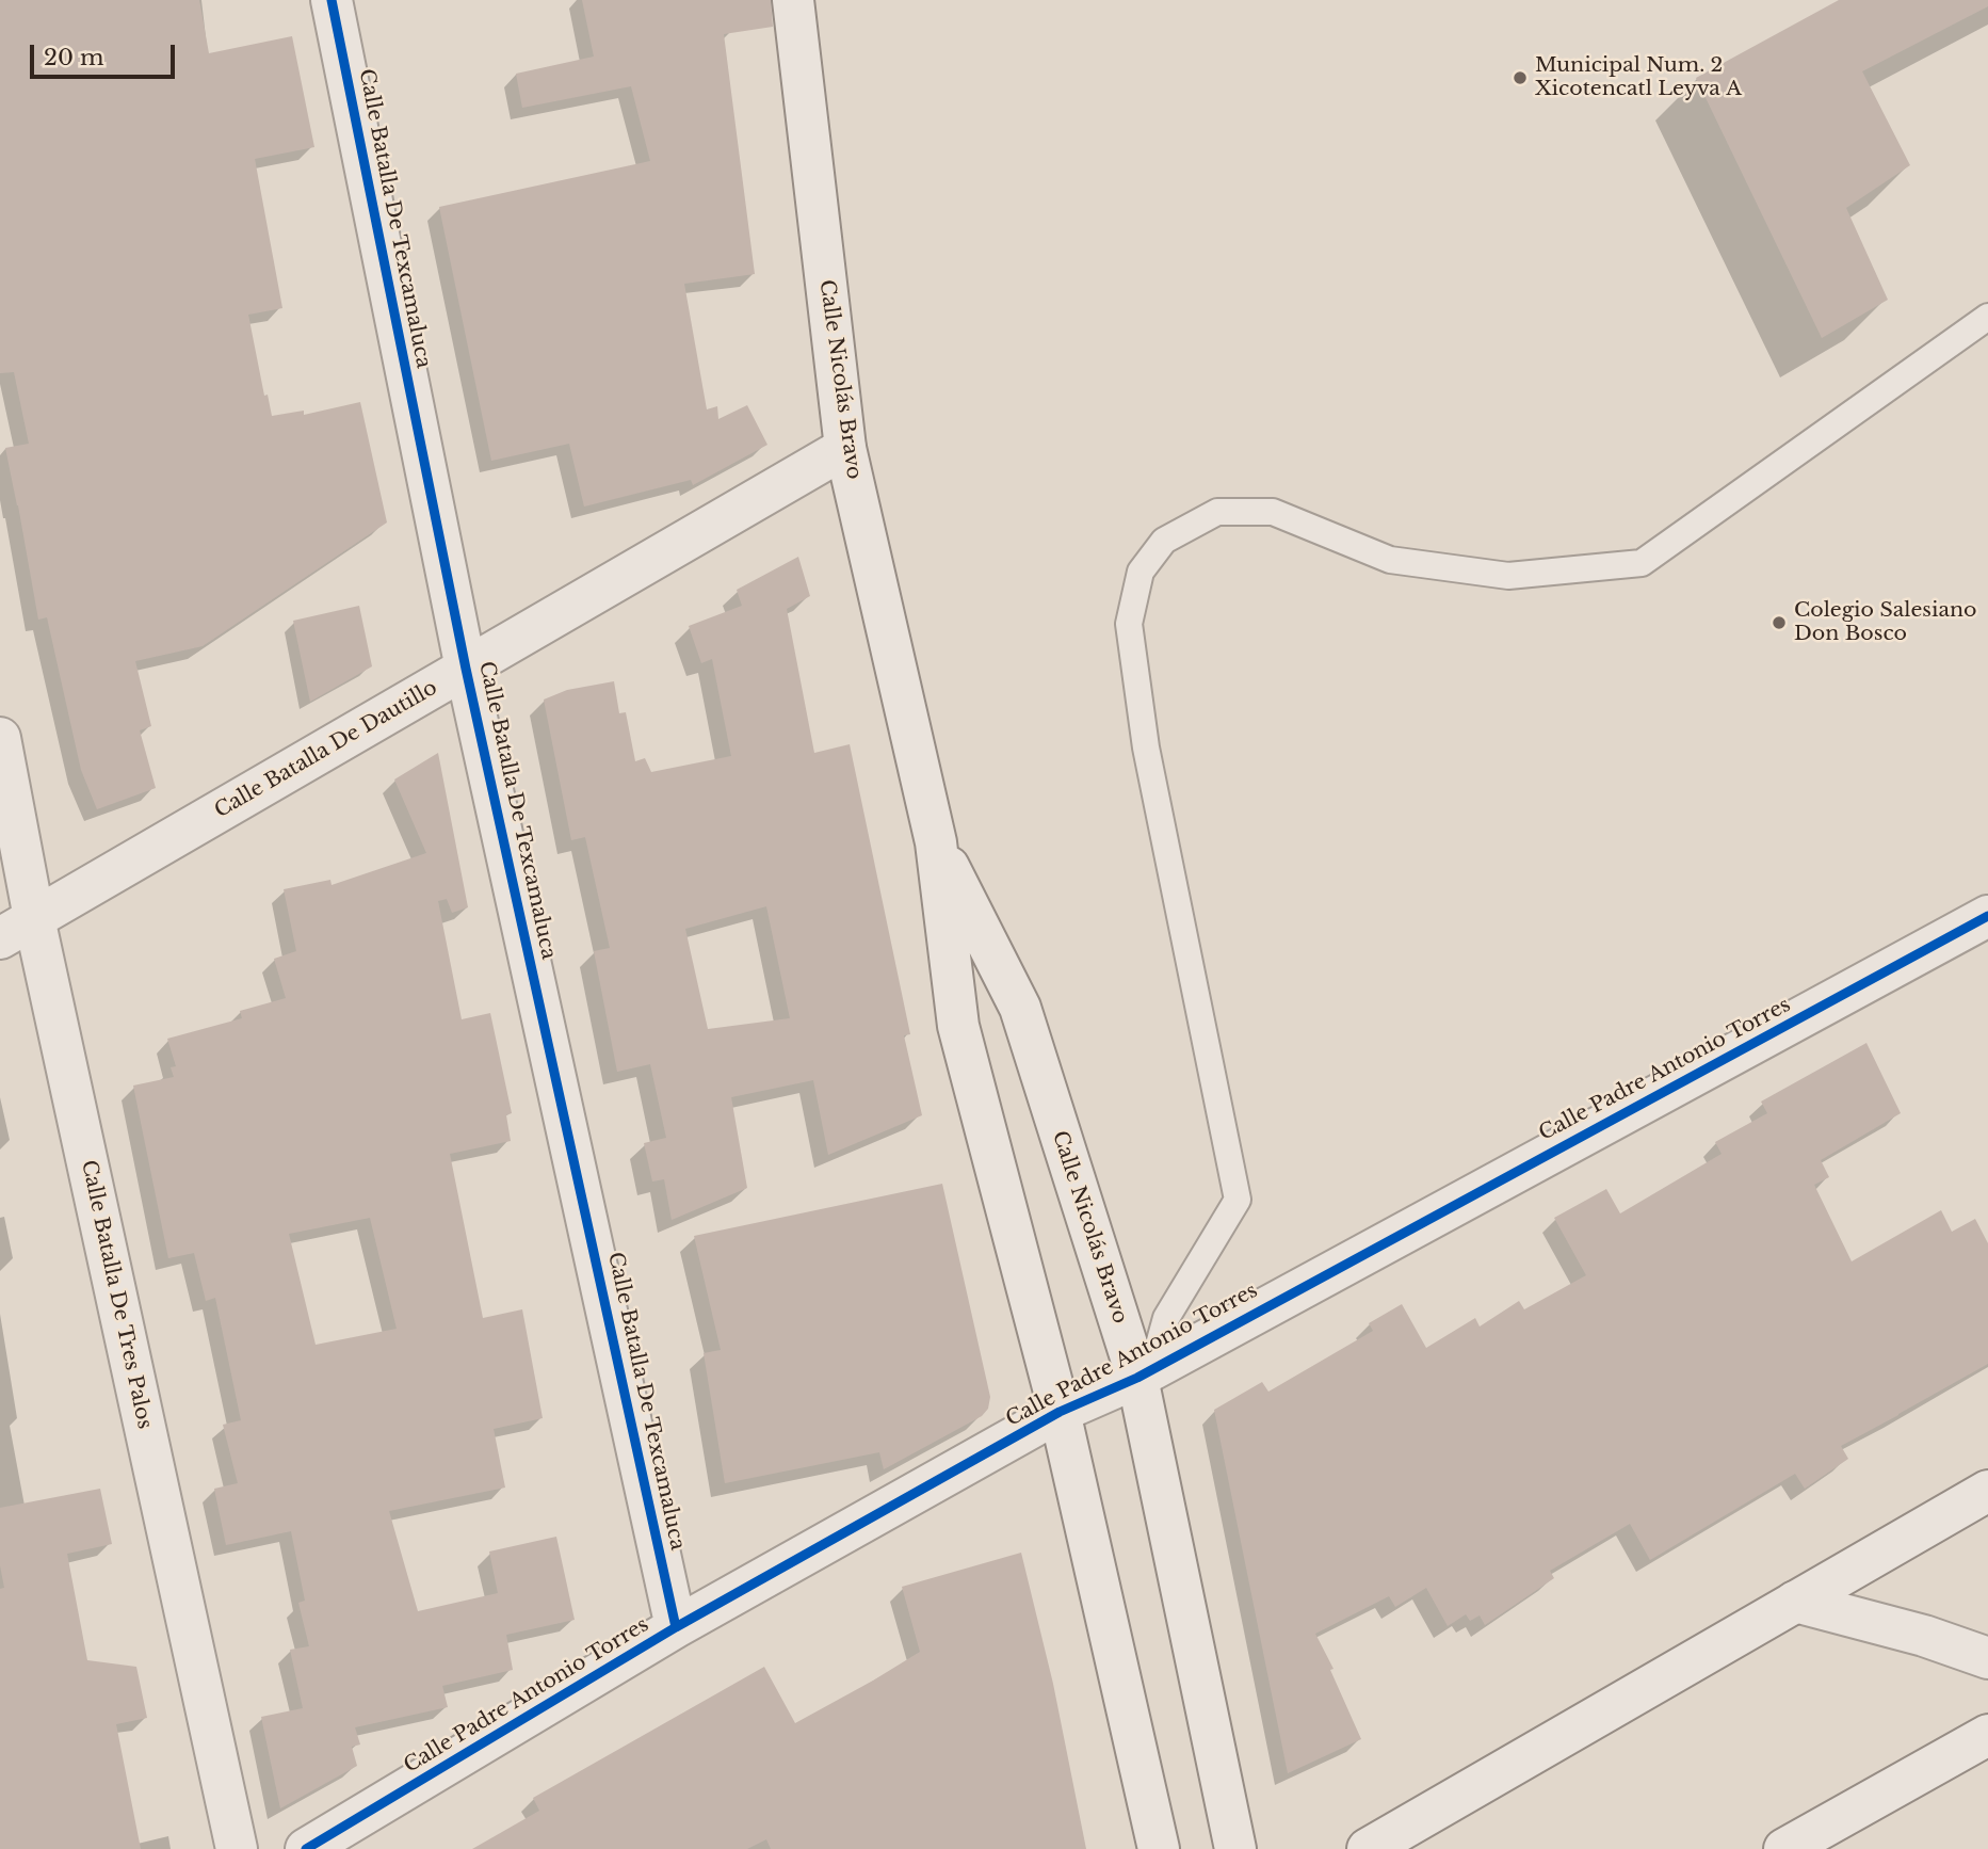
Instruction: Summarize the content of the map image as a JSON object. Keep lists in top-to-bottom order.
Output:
{
  "streets": {
    "street": [
      "Calle Batalla De Texcamaluca",
      "Calle Nicolás Bravo",
      "Calle Batalla De Dautillo",
      "Calle Padre Antonio Torres",
      "Calle Batalla De Tres Palos"
    ]
  },
  "crossings": [
    ["Calle Batalla De Texcamaluca", "Calle Batalla De Dautillo"],
    ["Calle Batalla De Texcamaluca", "Calle Padre Antonio Torres"],
    ["Calle Nicolás Bravo", "Calle Batalla De Dautillo"],
    ["Calle Nicolás Bravo", "Calle Padre Antonio Torres"],
    ["Calle Batalla De Dautillo", "Calle Batalla De Tres Palos"]
  ],
  "places": ["Municipal Num. 2 Xicotencatl Leyva A", "Colegio Salesiano Don Bosco"],
  "scale_bar": "20 m"
}
